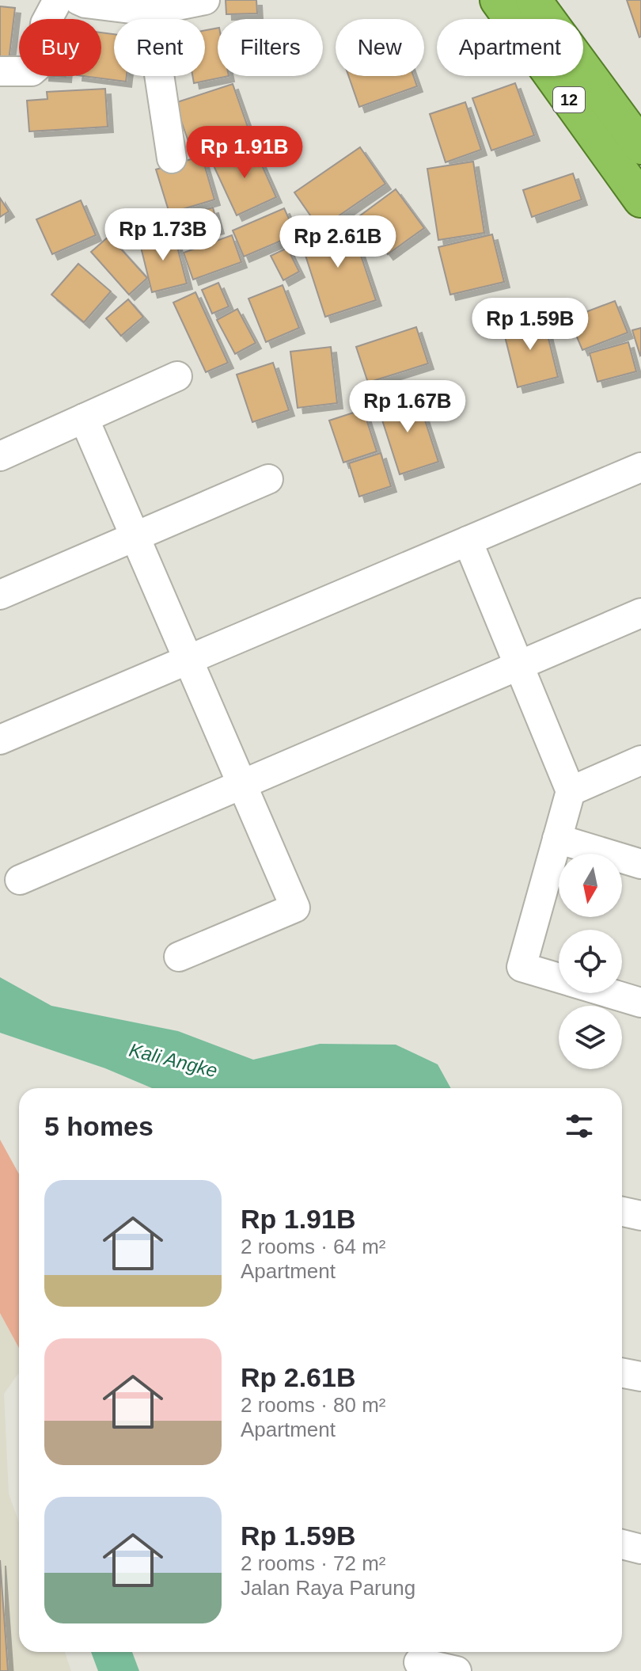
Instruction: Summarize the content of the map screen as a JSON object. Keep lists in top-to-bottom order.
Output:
{
  "streets": {
    "highway": ["12"]
  },
  "water": ["Kali Angke"],
  "north": "bottom",
  "page": {
    "chip": [
      "Buy",
      "Rent",
      "Filters",
      "New",
      "Apartment"
    ],
    "price": [
      "Rp 1.91B",
      "Rp 1.73B",
      "Rp 2.61B",
      "Rp 1.59B",
      "Rp 1.67B"
    ],
    "heading": "5 homes",
    "list": [
      {
        "name": "Rp 1.91B",
        "note": "2 rooms · 64 m² · Apartment"
      },
      {
        "name": "Rp 2.61B",
        "note": "2 rooms · 80 m² · Apartment"
      },
      {
        "name": "Rp 1.59B",
        "note": "2 rooms · 72 m² · Jalan Raya Parung"
      }
    ]
  }
}
